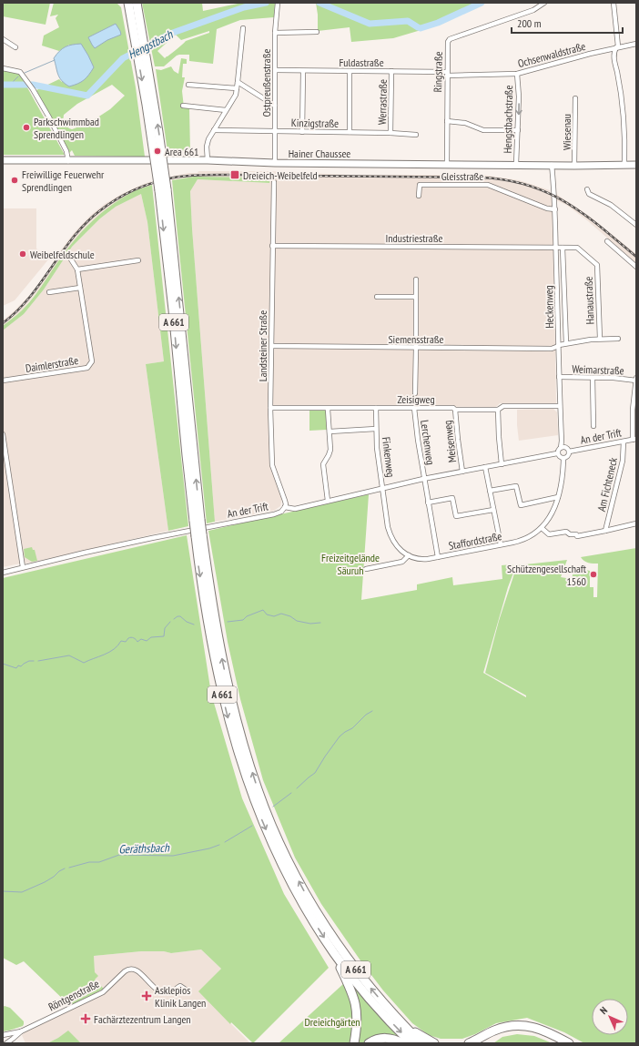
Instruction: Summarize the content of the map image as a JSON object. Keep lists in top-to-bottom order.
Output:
{
  "streets": {
    "highway": ["A 661"],
    "street": [
      "Ochsenwaldstraße",
      "Fuldastraße",
      "Ringstraße",
      "Ostpreußenstraße",
      "Werrastraße",
      "Hengstbachstraße",
      "Kinzigstraße",
      "Wiesenau",
      "Hainer Chaussee",
      "Gleisstraße",
      "Industriestraße",
      "Hanaustraße",
      "Heckenweg",
      "Siemensstraße",
      "Landsteiner Straße",
      "Daimlerstraße",
      "Weimarstraße",
      "Zeisigweg",
      "An der Trift",
      "Meisenweg",
      "Lerchenweg",
      "Finkenweg",
      "Am Fichteneck",
      "Staffordstraße",
      "Röntgenstraße"
    ]
  },
  "crossings": [
    ["Ochsenwaldstraße", "Fuldastraße"],
    ["Ochsenwaldstraße", "Ringstraße"],
    ["Ochsenwaldstraße", "Hengstbachstraße"],
    ["Fuldastraße", "Ringstraße"],
    ["Fuldastraße", "Ostpreußenstraße"],
    ["Fuldastraße", "Werrastraße"],
    ["Ringstraße", "Hainer Chaussee"],
    ["Ostpreußenstraße", "Kinzigstraße"],
    ["Ostpreußenstraße", "Hainer Chaussee"],
    ["Werrastraße", "Kinzigstraße"],
    ["Hengstbachstraße", "Hainer Chaussee"],
    ["Wiesenau", "Hainer Chaussee"],
    ["Hainer Chaussee", "Heckenweg"],
    ["Gleisstraße", "Heckenweg"],
    ["Industriestraße", "Hanaustraße"],
    ["Industriestraße", "Heckenweg"],
    ["Industriestraße", "Landsteiner Straße"],
    ["Hanaustraße", "Heckenweg"],
    ["Hanaustraße", "Siemensstraße"],
    ["Heckenweg", "Siemensstraße"],
    ["Heckenweg", "Weimarstraße"],
    ["Heckenweg", "Zeisigweg"],
    ["Heckenweg", "An der Trift"],
    ["Heckenweg", "Staffordstraße"],
    ["Siemensstraße", "Landsteiner Straße"],
    ["Landsteiner Straße", "Zeisigweg"],
    ["Landsteiner Straße", "An der Trift"],
    ["Zeisigweg", "Meisenweg"],
    ["Zeisigweg", "Lerchenweg"],
    ["Zeisigweg", "Finkenweg"],
    ["An der Trift", "Meisenweg"],
    ["An der Trift", "Lerchenweg"],
    ["An der Trift", "Finkenweg"],
    ["An der Trift", "Am Fichteneck"],
    ["An der Trift", "Staffordstraße"],
    ["Lerchenweg", "Staffordstraße"],
    ["Finkenweg", "Staffordstraße"]
  ],
  "one_way": ["Hengstbachstraße"],
  "water": ["Hengstbach", "Geräthsbach"],
  "parks": ["Freizeitgelände Säuruh", "Dreieichgärten"],
  "places": {
    "other": [
      "Parkschwimmbad Sprendlingen",
      "Area 661",
      "Freiwillige Feuerwehr Sprendlingen",
      "Weibelfeldschule",
      "Schützengesellschaft 1560"
    ],
    "transit": ["Dreieich-Weibelfeld"],
    "health": ["Asklepios Klinik Langen", "Fachärztezentrum Langen"]
  },
  "scale_bar": "200 m",
  "north": "top left"
}
